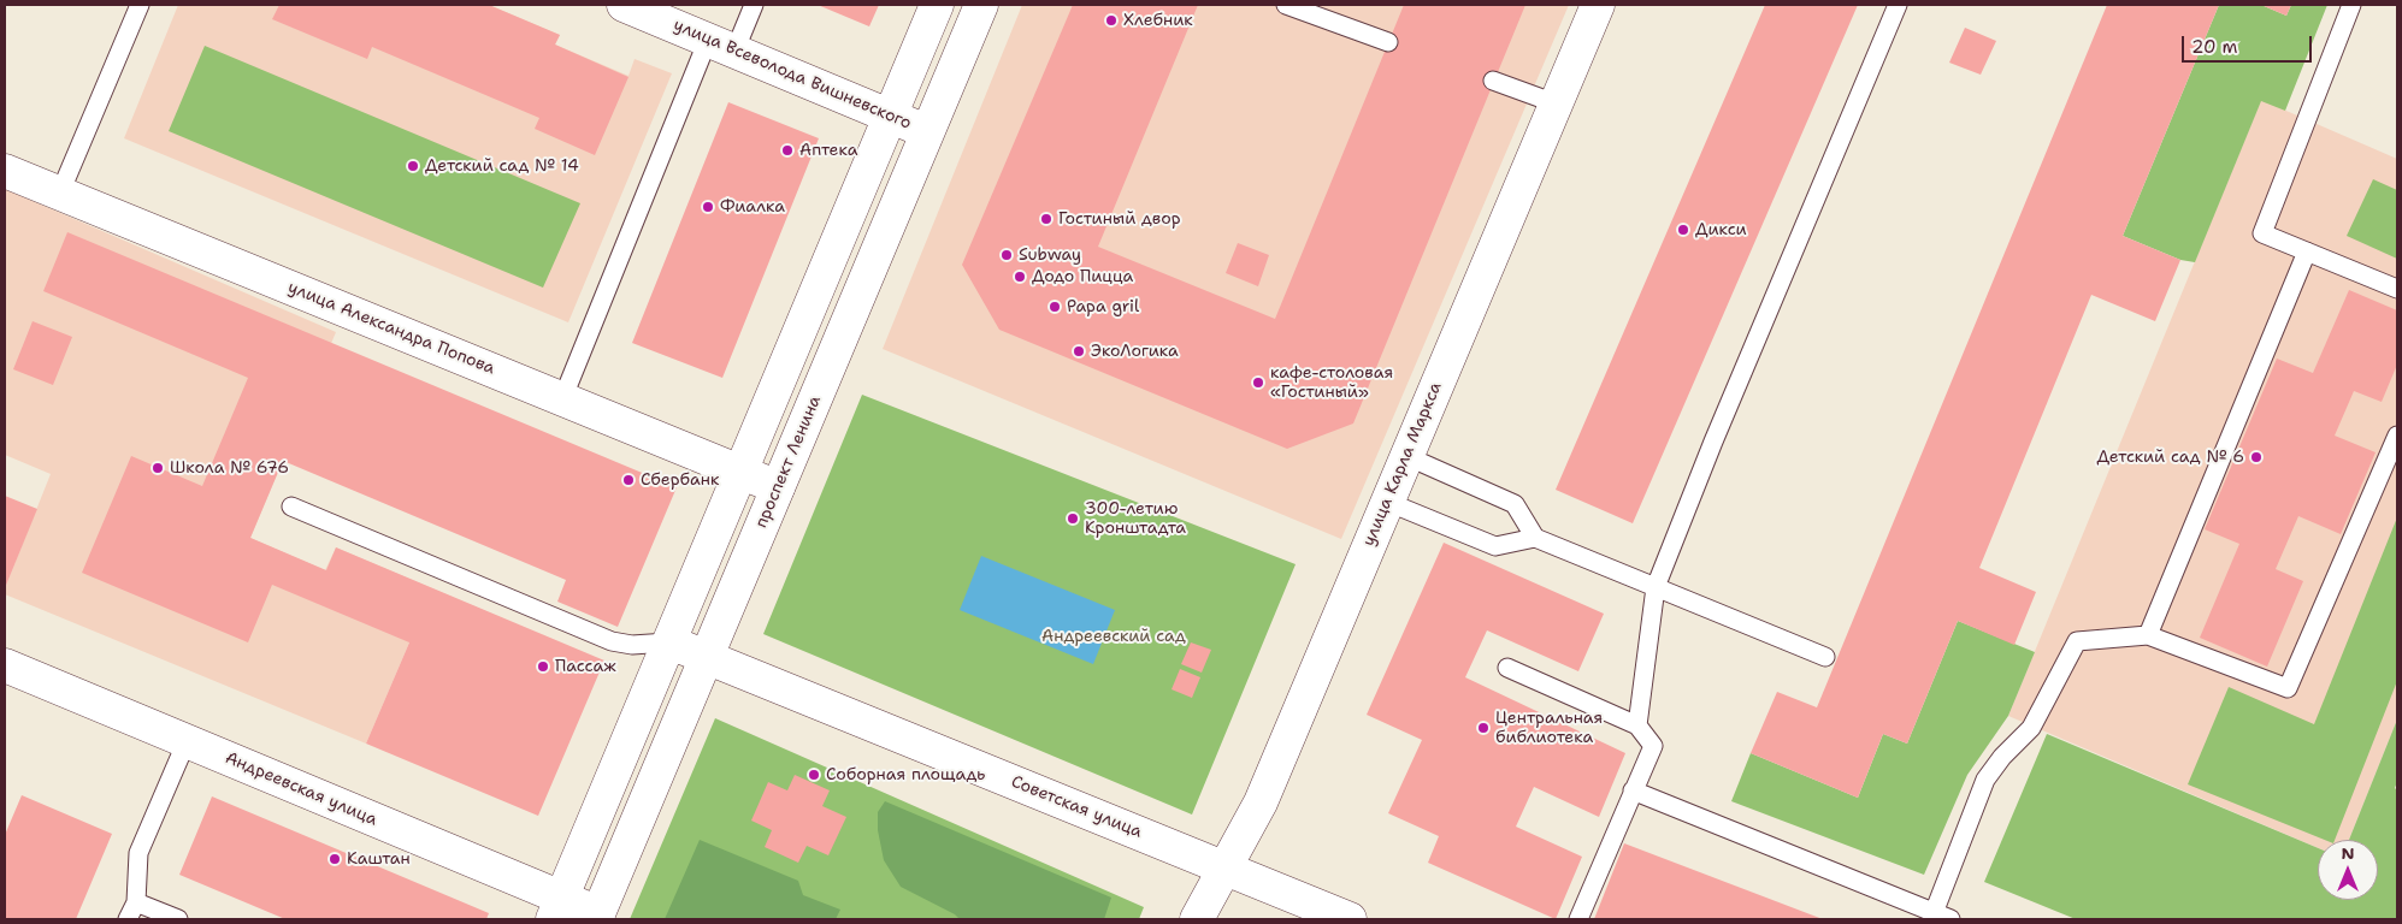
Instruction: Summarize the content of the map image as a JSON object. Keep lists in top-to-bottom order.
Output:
{
  "streets": {
    "street": [
      "улица Всеволода Вишневского",
      "улица Александра Попова",
      "проспект Ленина",
      "улица Карла Маркса",
      "Андреевская улица",
      "Советская улица"
    ]
  },
  "crossings": [
    ["улица Всеволода Вишневского", "проспект Ленина"],
    ["улица Александра Попова", "проспект Ленина"],
    ["проспект Ленина", "Андреевская улица"],
    ["проспект Ленина", "Советская улица"],
    ["улица Карла Маркса", "Советская улица"]
  ],
  "parks": ["Андреевский сад"],
  "places": [
    "Хлебник",
    "Аптека",
    "Детский сад № 14",
    "Фиалка",
    "Гостиный двор",
    "Дикси",
    "Subway",
    "Додо Пицца",
    "Papa gril",
    "ЭкоЛогика",
    "кафе-столовая «Гостиный»",
    "Детский сад № 6",
    "Школа № 676",
    "Сбербанк",
    "300-летию Кронштадта",
    "Пассаж",
    "Центральная библиотека",
    "Соборная площадь",
    "Каштан"
  ],
  "scale_bar": "20 m",
  "north": "top"
}
